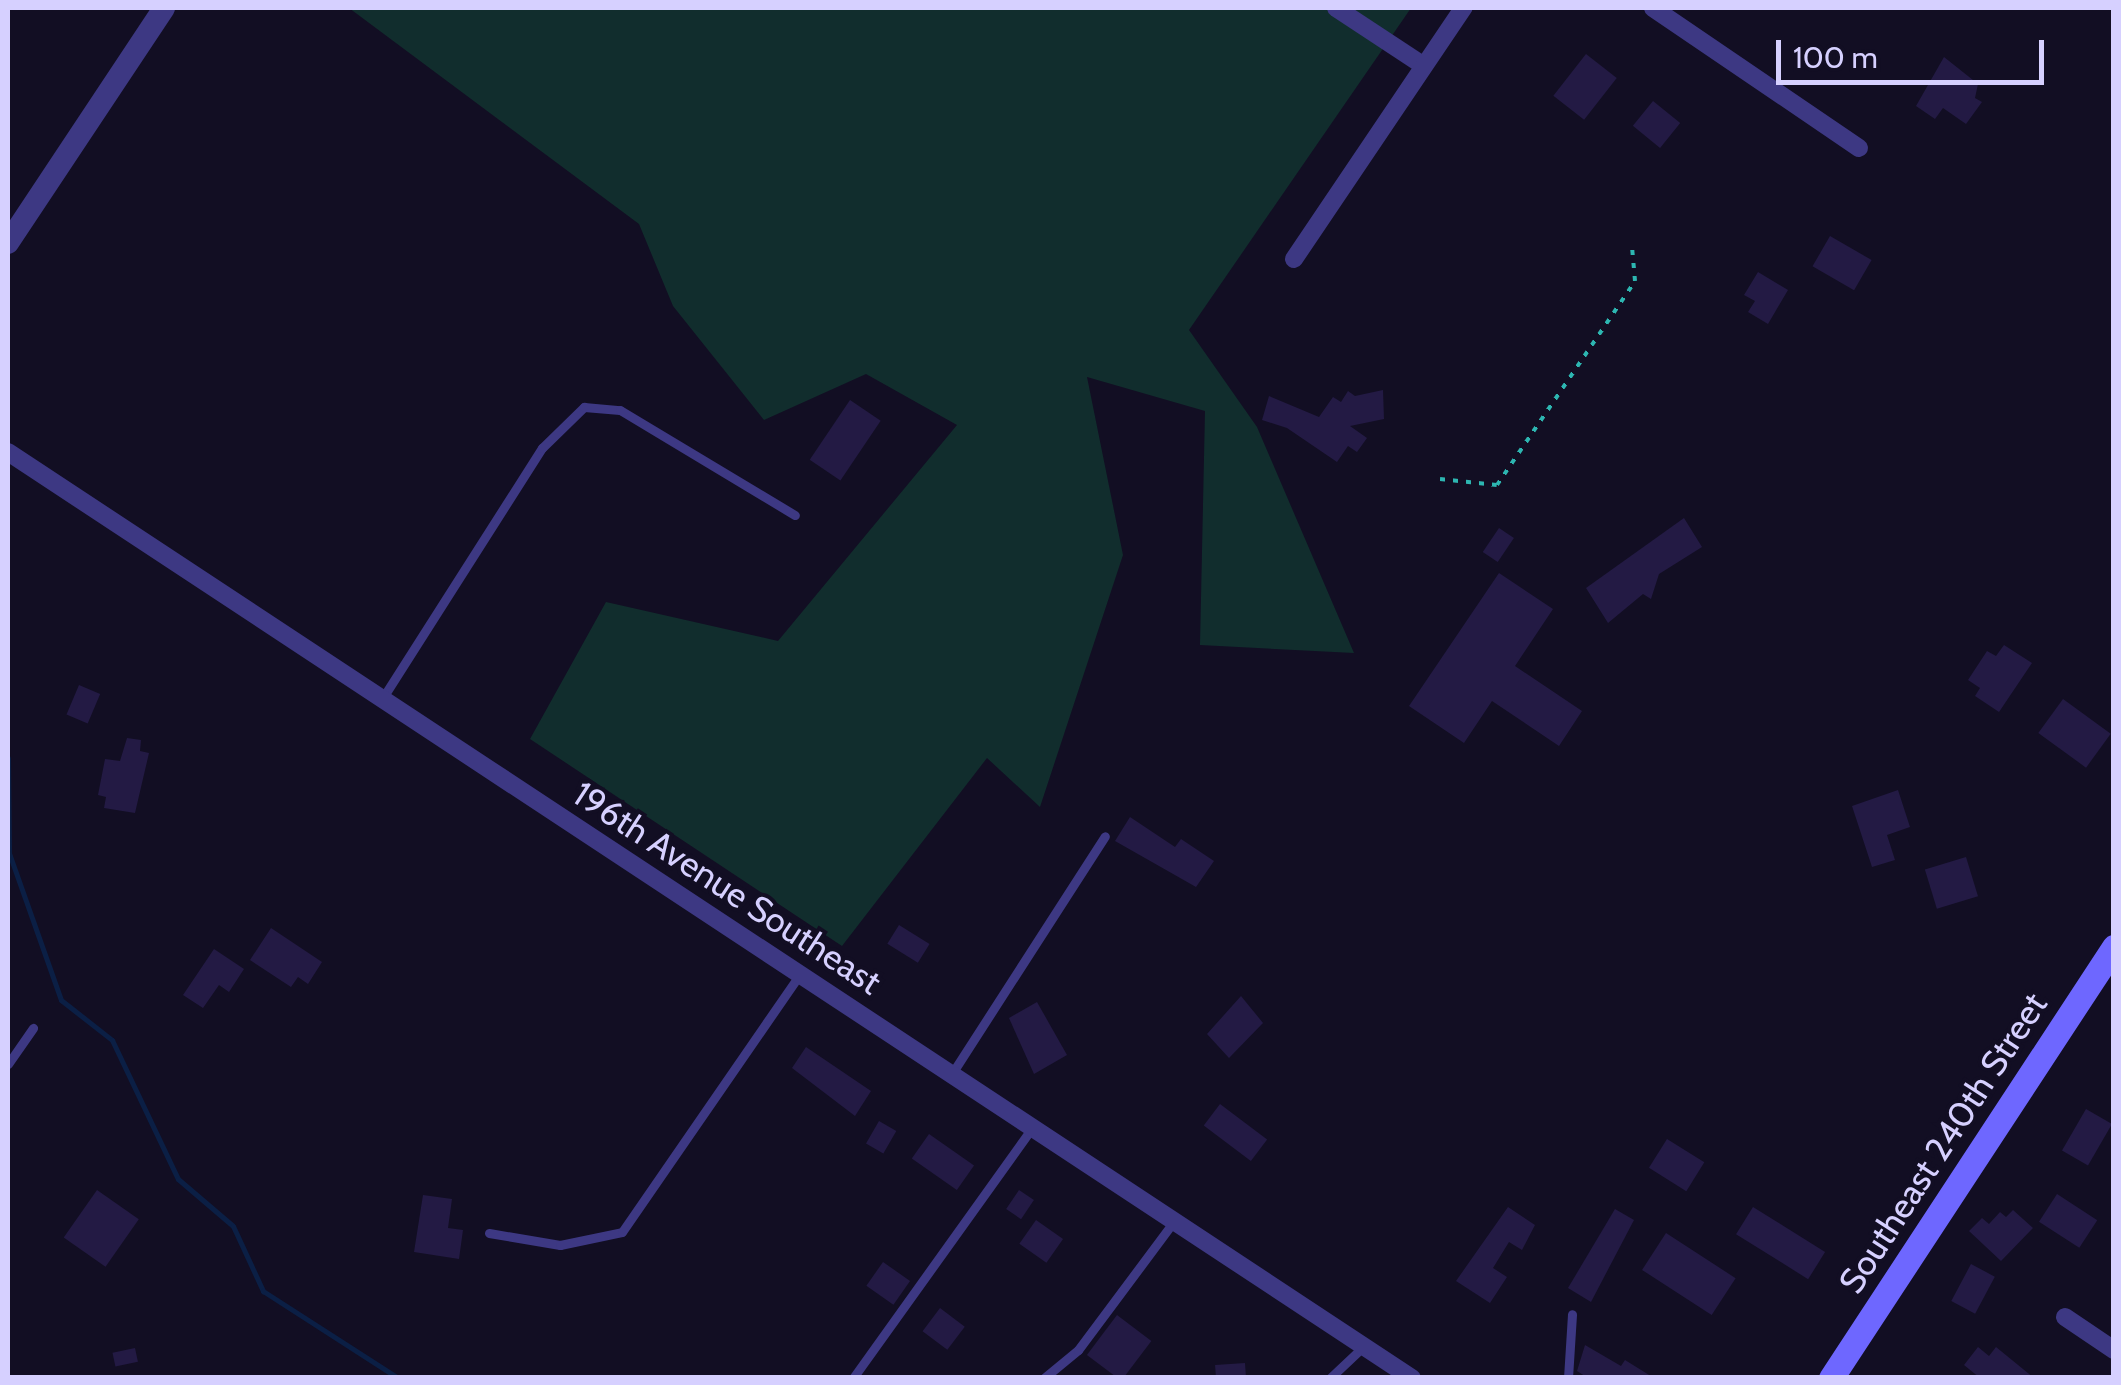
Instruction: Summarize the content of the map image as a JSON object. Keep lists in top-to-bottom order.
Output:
{
  "streets": {
    "main road": ["Southeast 240th Street"],
    "street": ["196th Avenue Southeast"]
  },
  "scale_bar": "100 m"
}
